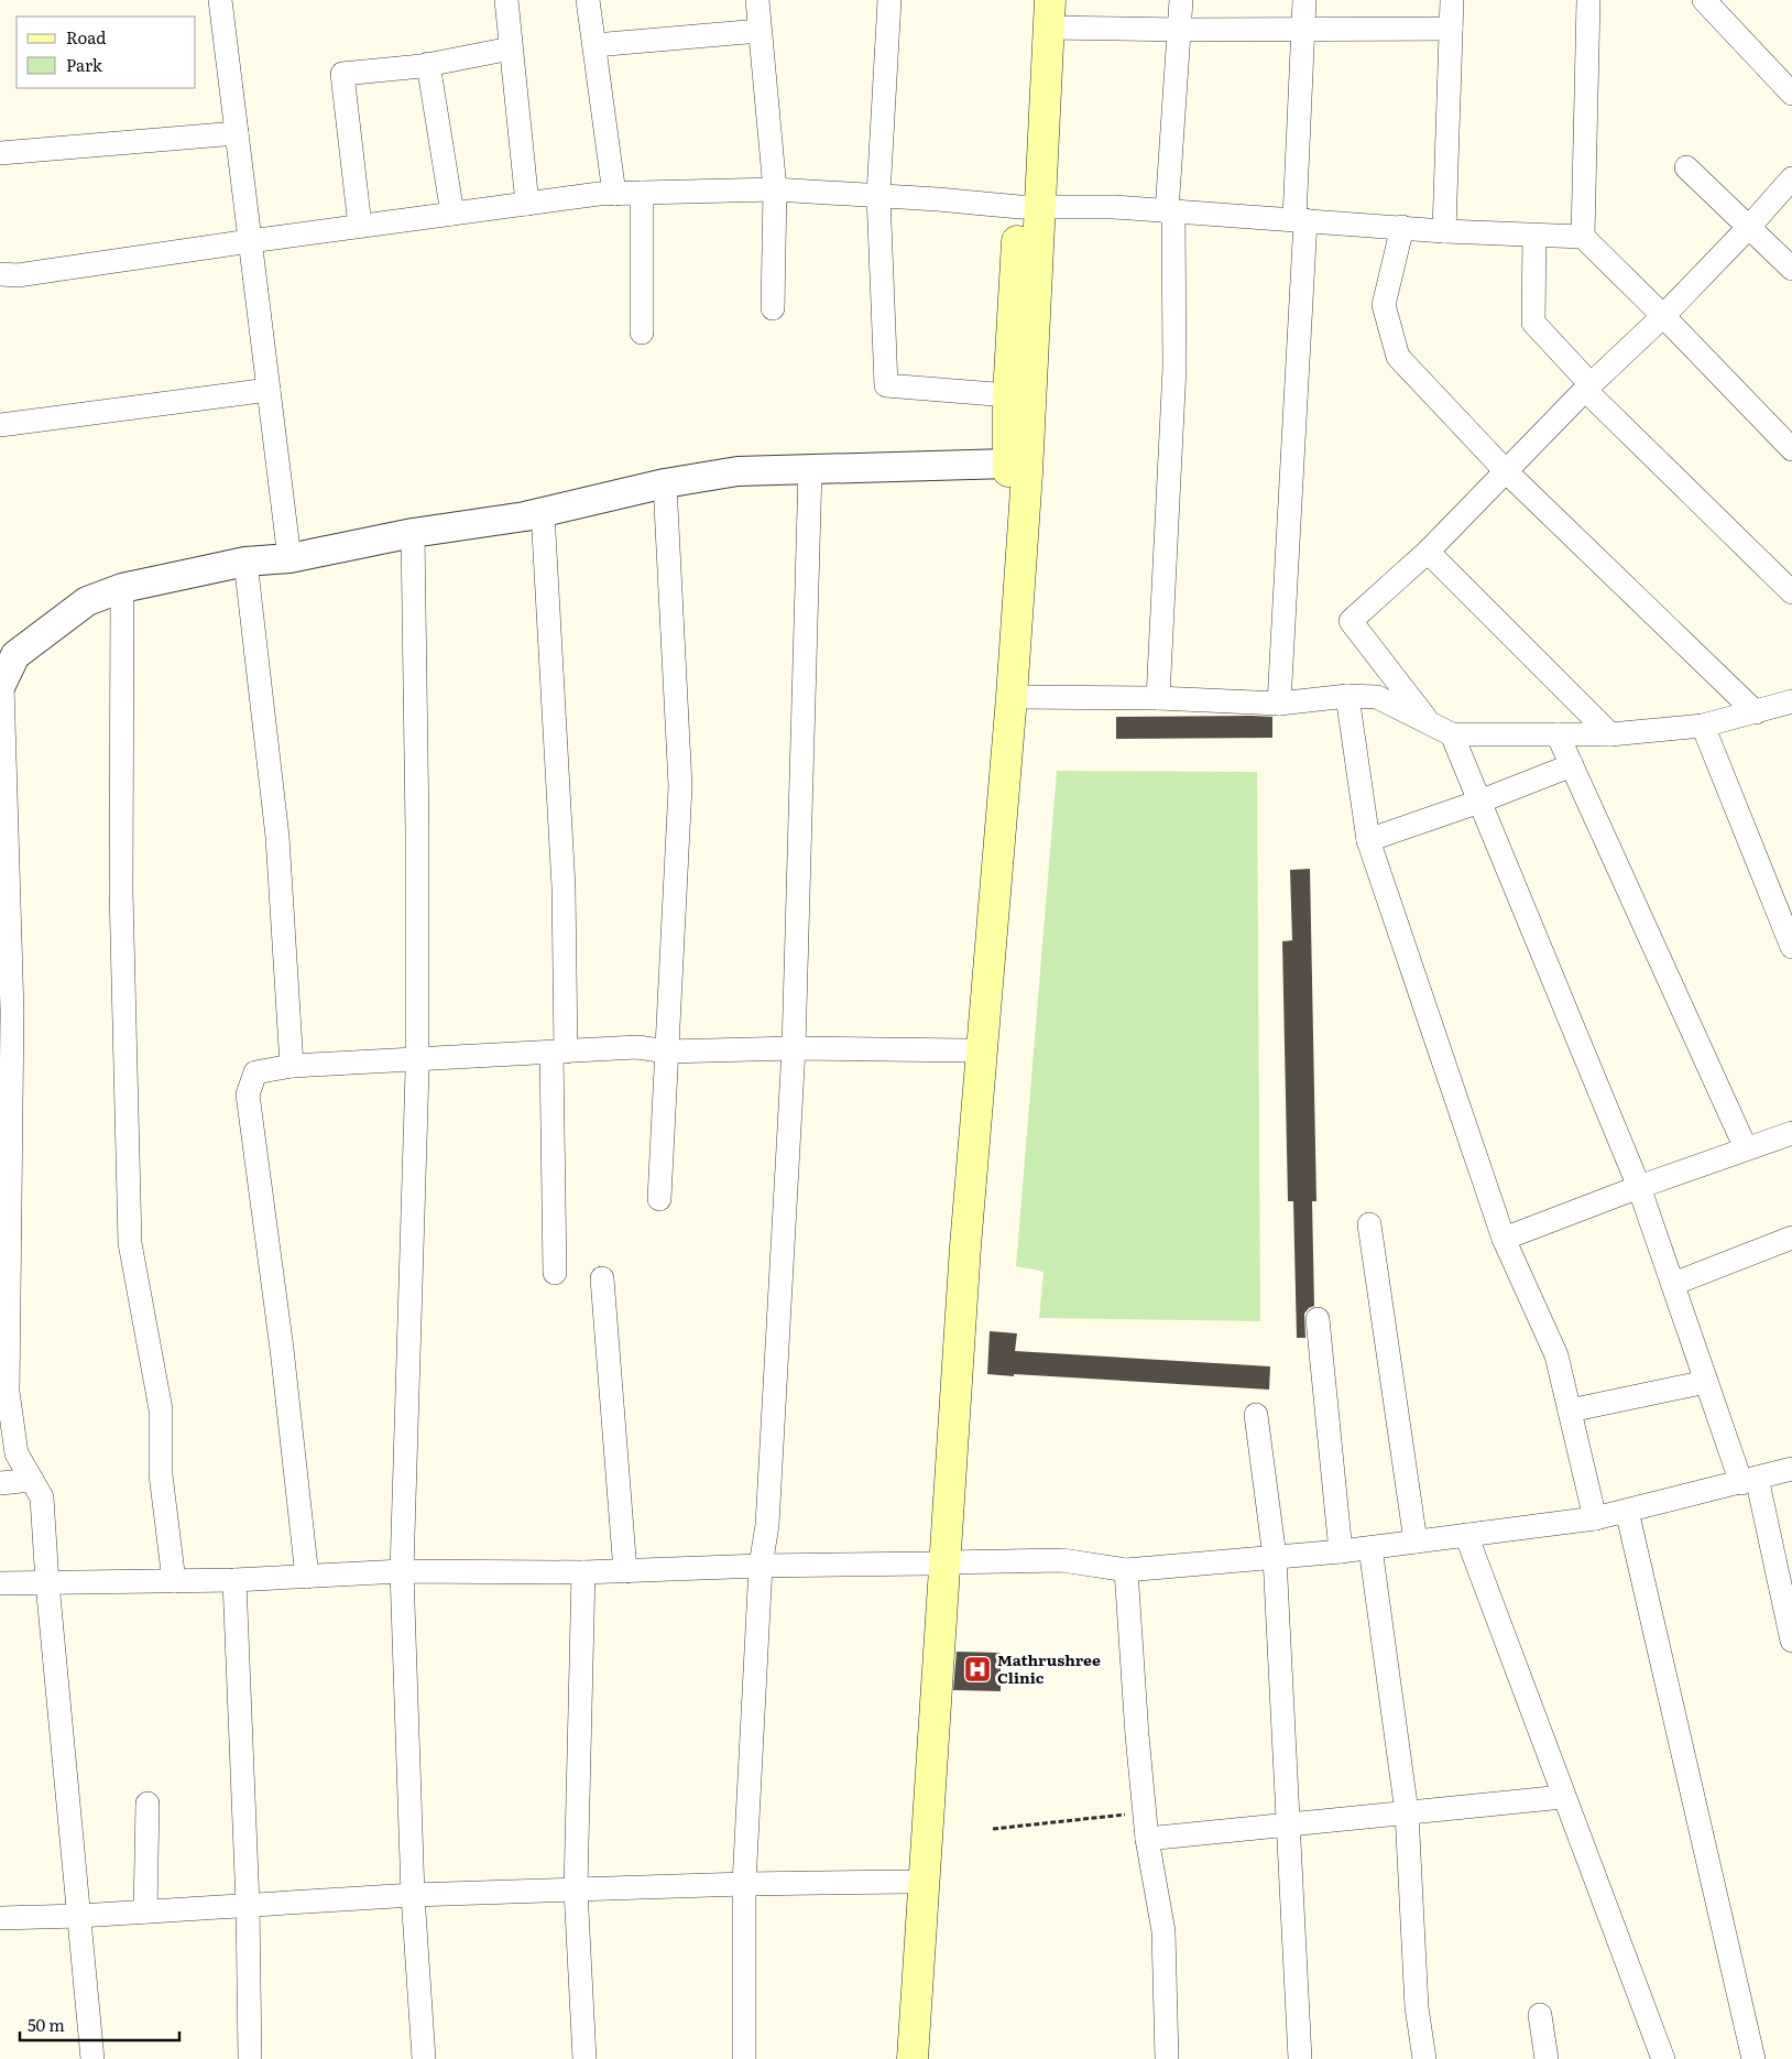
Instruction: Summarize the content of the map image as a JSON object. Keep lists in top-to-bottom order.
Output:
{
  "places": {
    "hospital": ["Mathrushree Clinic"]
  },
  "legend": ["Road", "Park"],
  "scale_bar": "50 m"
}
